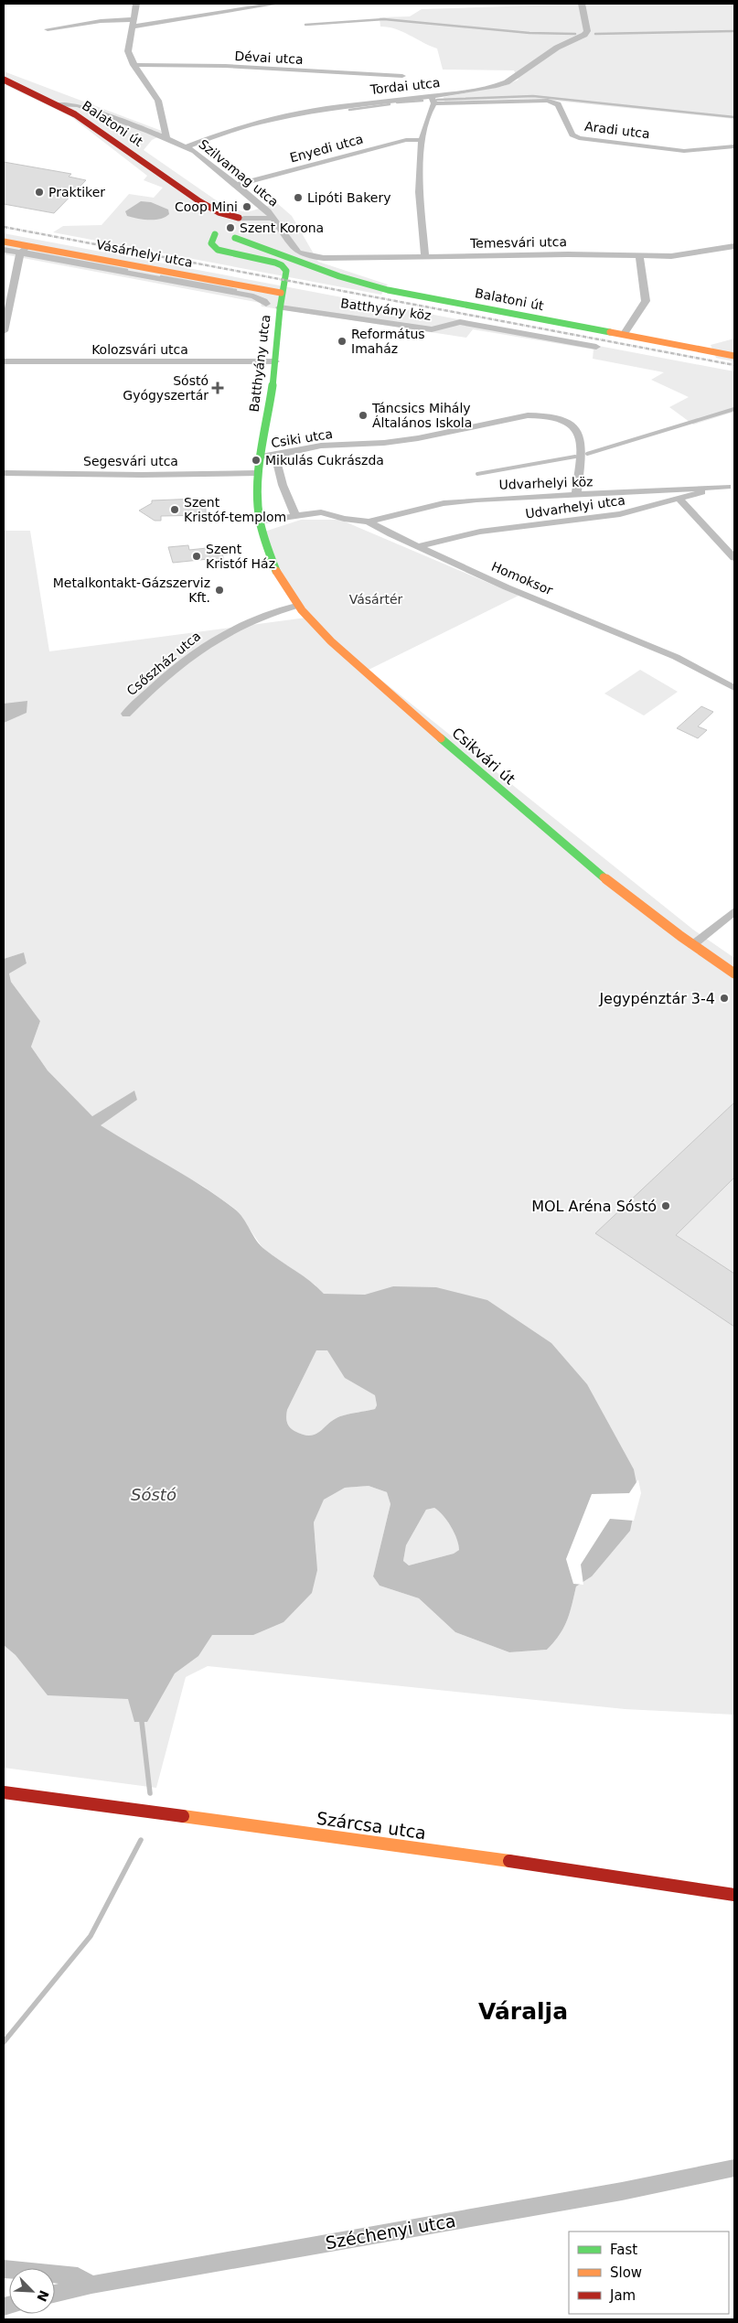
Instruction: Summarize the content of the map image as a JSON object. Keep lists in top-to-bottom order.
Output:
{
  "streets": {
    "street": [
      "Dévai utca",
      "Tordai utca",
      "Balatoni út",
      "Aradi utca",
      "Enyedi utca",
      "Szilvamag utca",
      "Temesvári utca",
      "Vásárhelyi utca",
      "Batthyány köz",
      "Kolozsvári utca",
      "Batthyány utca",
      "Csiki utca",
      "Segesvári utca",
      "Udvarhelyi köz",
      "Udvarhelyi utca",
      "Homoksor",
      "Csőszház utca",
      "Csikvári út",
      "Szárcsa utca",
      "Széchenyi utca"
    ]
  },
  "crossings": [
    ["Tordai utca", "Szilvamag utca"],
    ["Balatoni út", "Szilvamag utca"],
    ["Balatoni út", "Batthyány utca"],
    ["Enyedi utca", "Szilvamag utca"],
    ["Szilvamag utca", "Temesvári utca"],
    ["Vásárhelyi utca", "Batthyány utca"],
    ["Batthyány köz", "Batthyány utca"],
    ["Kolozsvári utca", "Batthyány utca"],
    ["Batthyány utca", "Csiki utca"],
    ["Batthyány utca", "Segesvári utca"],
    ["Batthyány utca", "Homoksor"],
    ["Batthyány utca", "Csikvári út"],
    ["Csiki utca", "Udvarhelyi köz"],
    ["Udvarhelyi köz", "Udvarhelyi utca"],
    ["Udvarhelyi köz", "Homoksor"],
    ["Udvarhelyi utca", "Homoksor"],
    ["Homoksor", "Csikvári út"],
    ["Csőszház utca", "Csikvári út"]
  ],
  "districts": ["Váralja"],
  "water": ["Sóstó"],
  "parks": ["Vásártér"],
  "places": {
    "other": [
      "Praktiker",
      "Lipóti Bakery",
      "Coop Mini",
      "Szent Korona",
      "Református Imaház",
      "Táncsics Mihály Általános Iskola",
      "Mikulás Cukrászda",
      "Szent Kristóf-templom",
      "Szent Kristóf Ház",
      "Metalkontakt-Gázszerviz Kft.",
      "Jegypénztár 3-4",
      "MOL Aréna Sóstó"
    ],
    "health": ["Sóstó Gyógyszertár"]
  },
  "legend": ["Fast", "Slow", "Jam"],
  "north": "bottom right"
}
